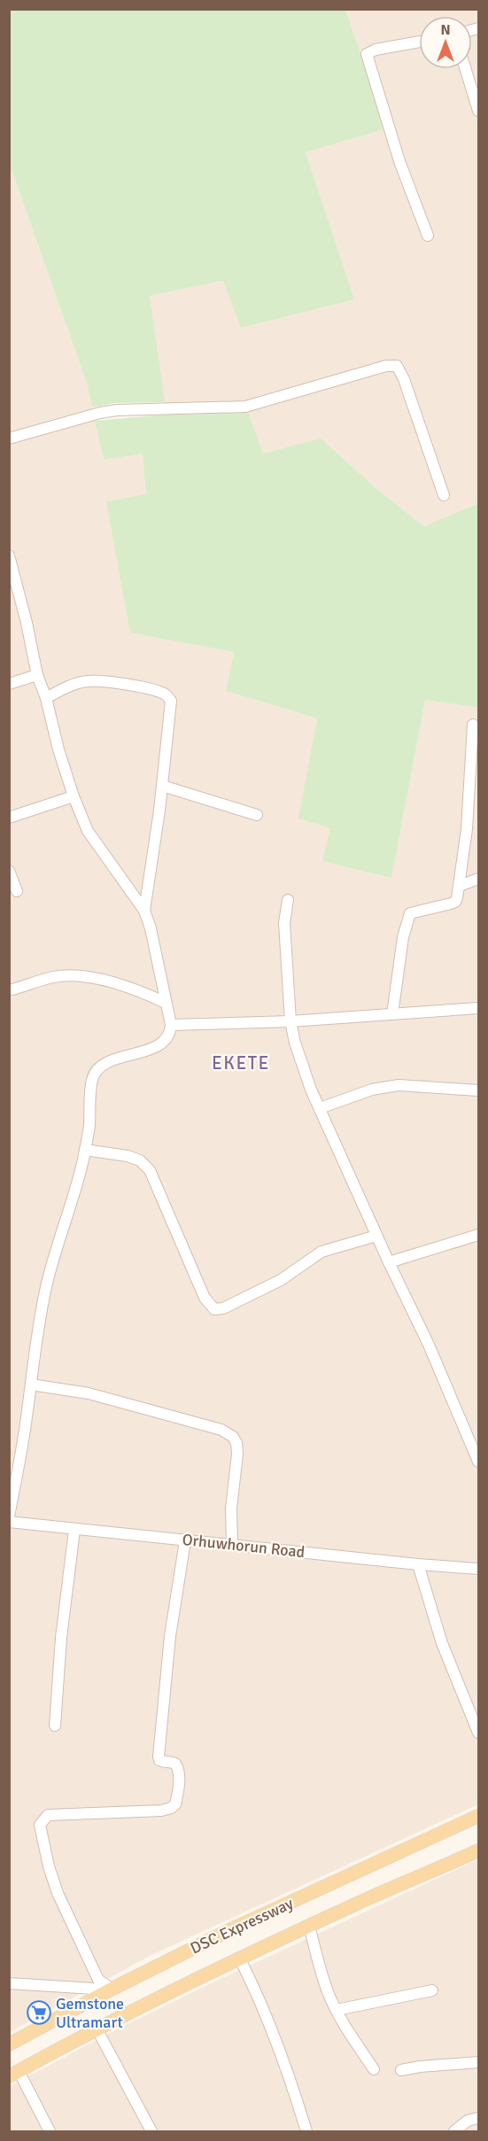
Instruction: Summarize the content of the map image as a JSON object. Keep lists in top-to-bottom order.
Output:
{
  "streets": {
    "main road": ["DSC Expressway"],
    "street": ["Orhuwhorun Road"]
  },
  "districts": ["EKETE"],
  "places": {
    "supermarket": ["Gemstone Ultramart"]
  },
  "north": "top"
}
